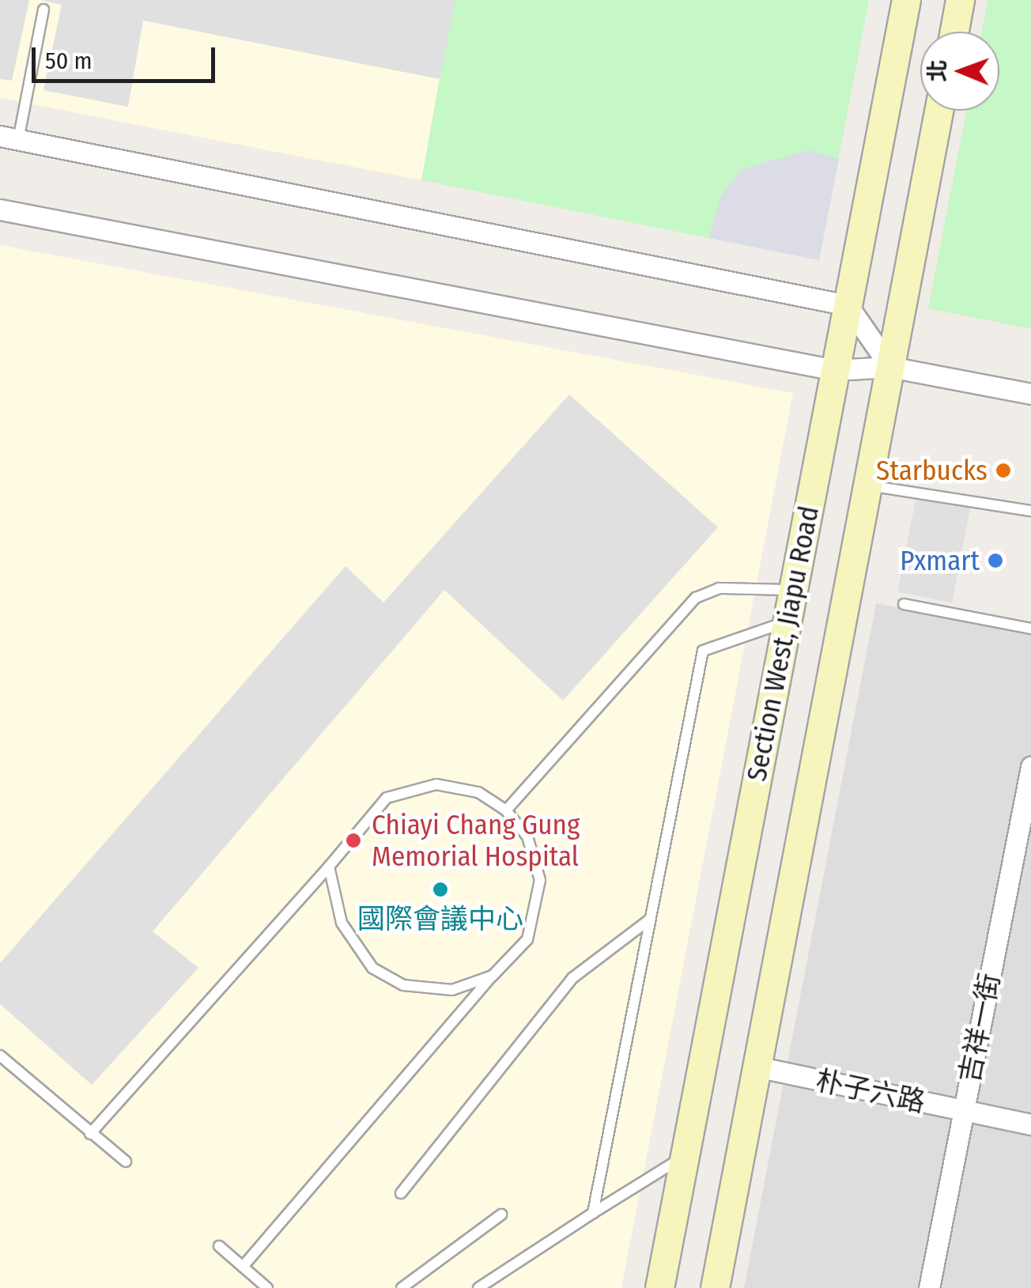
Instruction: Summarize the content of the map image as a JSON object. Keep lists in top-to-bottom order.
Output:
{
  "streets": {
    "main road": ["Section West, Jiapu Road"],
    "street": ["吉祥一街", "朴子六路"]
  },
  "crossings": [
    ["Section West, Jiapu Road", "朴子六路"],
    ["吉祥一街", "朴子六路"]
  ],
  "places": [
    "Starbucks",
    "Pxmart",
    "Chiayi Chang Gung Memorial Hospital",
    "國際會議中心"
  ],
  "scale_bar": "50 m",
  "north": "left"
}
